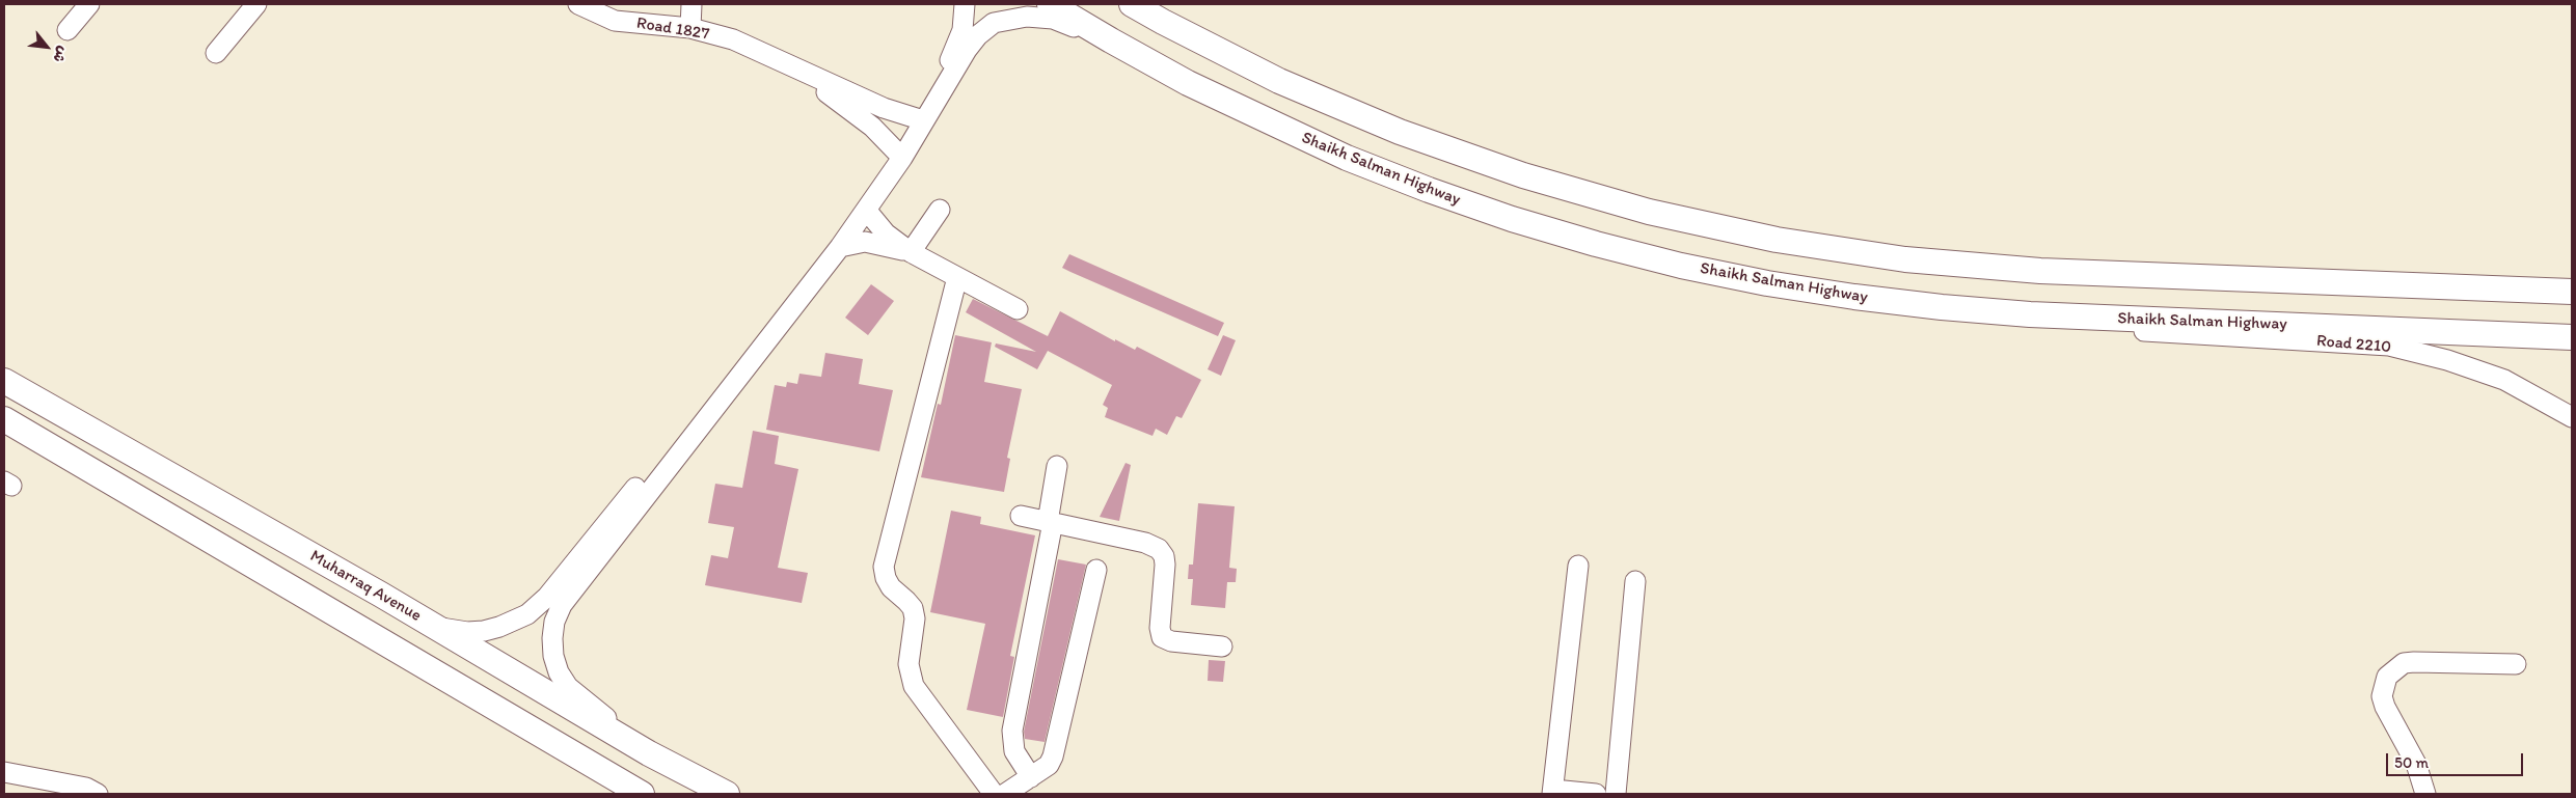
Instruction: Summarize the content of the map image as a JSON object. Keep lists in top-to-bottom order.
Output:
{
  "streets": {
    "main road": ["Shaikh Salman Highway", "Muharraq Avenue"],
    "street": ["Road 1827", "Road 2210"]
  },
  "crossings": [
    ["Shaikh Salman Highway", "Road 2210"]
  ],
  "scale_bar": "50 m",
  "north": "bottom right"
}
